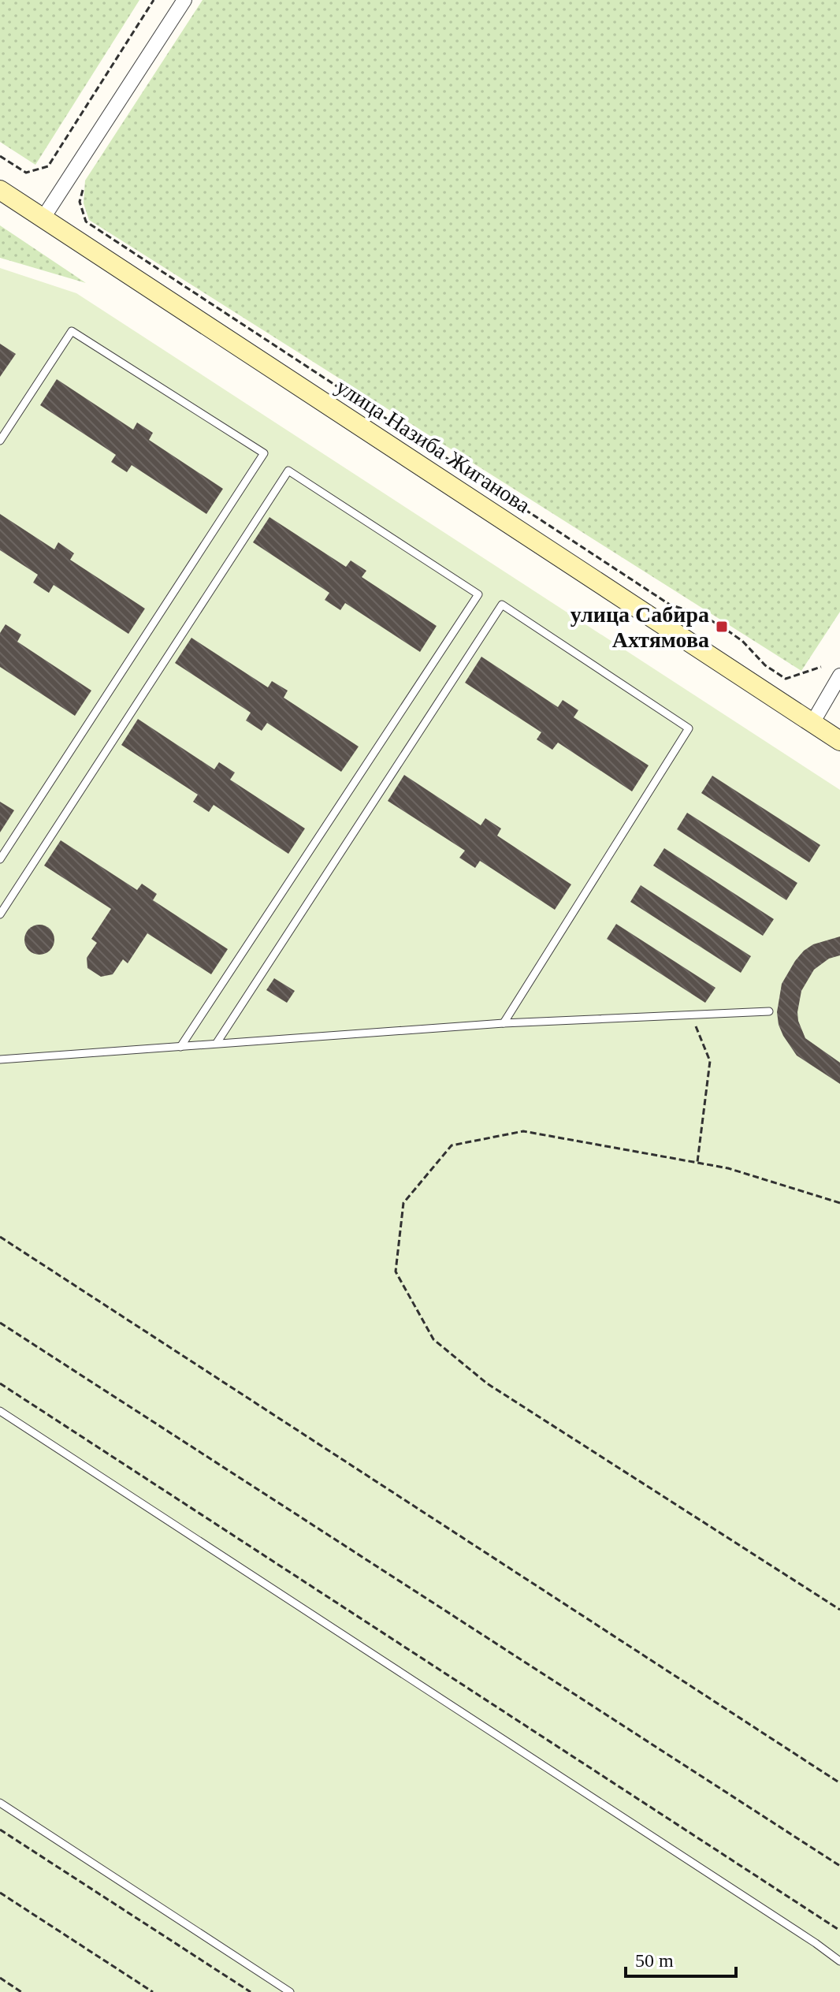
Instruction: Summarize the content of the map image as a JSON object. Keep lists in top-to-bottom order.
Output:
{
  "streets": {
    "street": ["улица Назиба Жиганова"]
  },
  "places": {
    "transit": ["улица Сабира Ахтямова"]
  },
  "scale_bar": "50 m"
}
